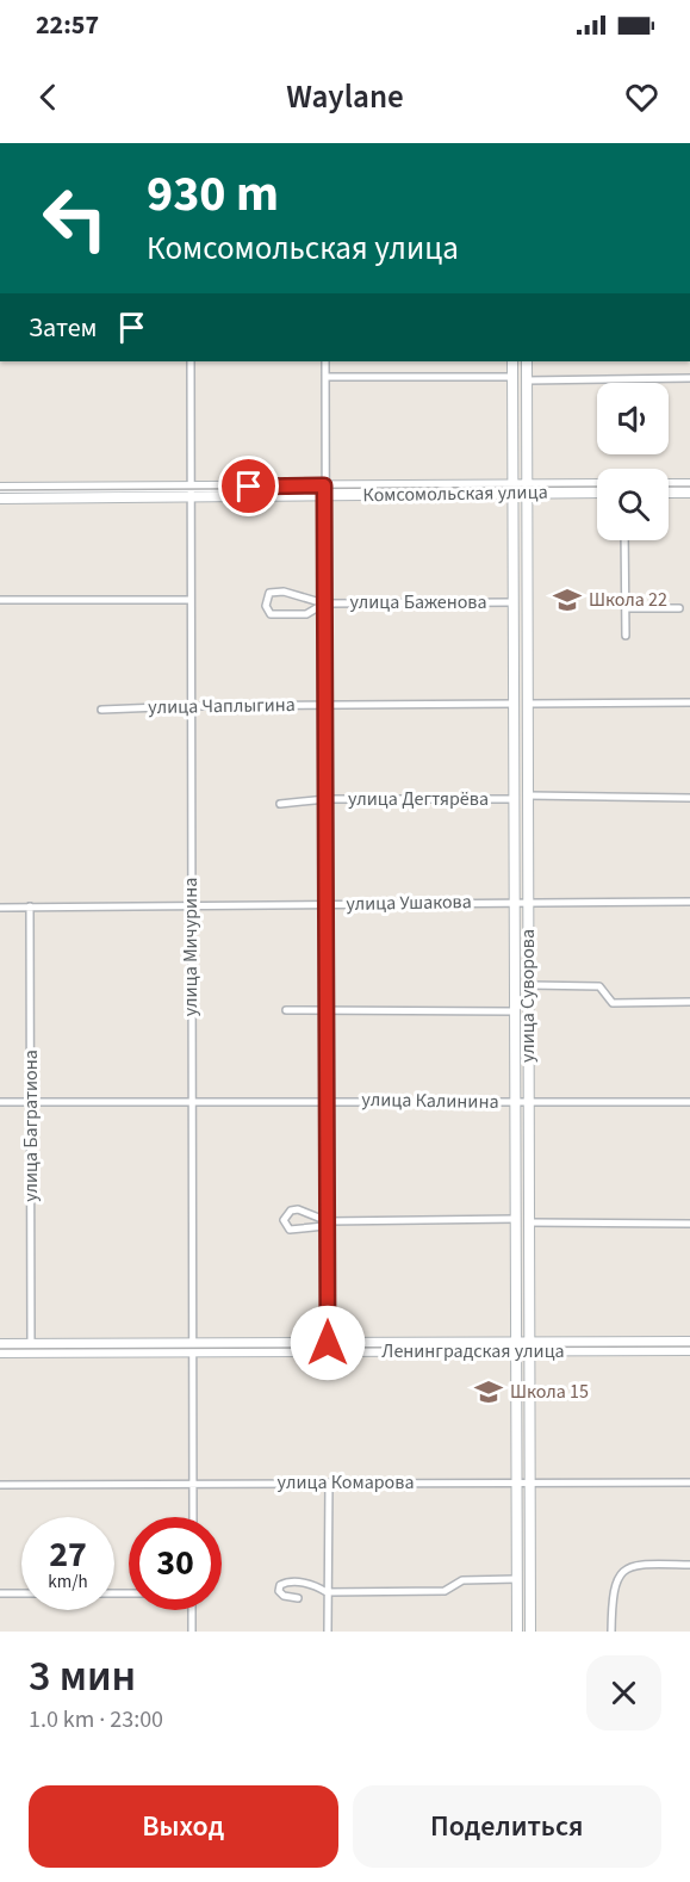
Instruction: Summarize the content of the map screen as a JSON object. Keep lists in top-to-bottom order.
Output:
{
  "streets": {
    "main road": ["Комсомольская улица", "улица Суворова", "Ленинградская улица"],
    "street": [
      "улица Баженова",
      "улица Чаплыгина",
      "улица Дегтярёва",
      "улица Ушакова",
      "улица Мичурина",
      "улица Калинина",
      "улица Багратиона",
      "улица Комарова"
    ]
  },
  "crossings": [
    ["Комсомольская улица", "улица Баженова"],
    ["Комсомольская улица", "улица Мичурина"],
    ["Комсомольская улица", "улица Суворова"],
    ["улица Баженова", "улица Чаплыгина"],
    ["улица Баженова", "улица Дегтярёва"],
    ["улица Баженова", "улица Ушакова"],
    ["улица Баженова", "улица Суворова"],
    ["улица Баженова", "улица Калинина"],
    ["улица Баженова", "Ленинградская улица"],
    ["улица Чаплыгина", "улица Мичурина"],
    ["улица Чаплыгина", "улица Суворова"],
    ["улица Дегтярёва", "улица Суворова"],
    ["улица Ушакова", "улица Мичурина"],
    ["улица Ушакова", "улица Суворова"],
    ["улица Ушакова", "улица Багратиона"],
    ["улица Мичурина", "улица Калинина"],
    ["улица Мичурина", "Ленинградская улица"],
    ["улица Мичурина", "улица Комарова"],
    ["улица Суворова", "улица Калинина"],
    ["улица Суворова", "Ленинградская улица"],
    ["улица Суворова", "улица Комарова"],
    ["улица Калинина", "улица Багратиона"],
    ["улица Багратиона", "Ленинградская улица"]
  ],
  "places": {
    "school or university": ["Школа 22", "Школа 15"]
  },
  "page": {
    "status": "22:57",
    "header": "Waylane",
    "turn": ["930 m", "Комсомольская улица"],
    "then": "Затем",
    "speed": "27 km/h",
    "limit": "30",
    "heading": ["3 мин", "1.0 km · 23:00"],
    "buttons": ["Выход", "Поделиться"]
  }
}
